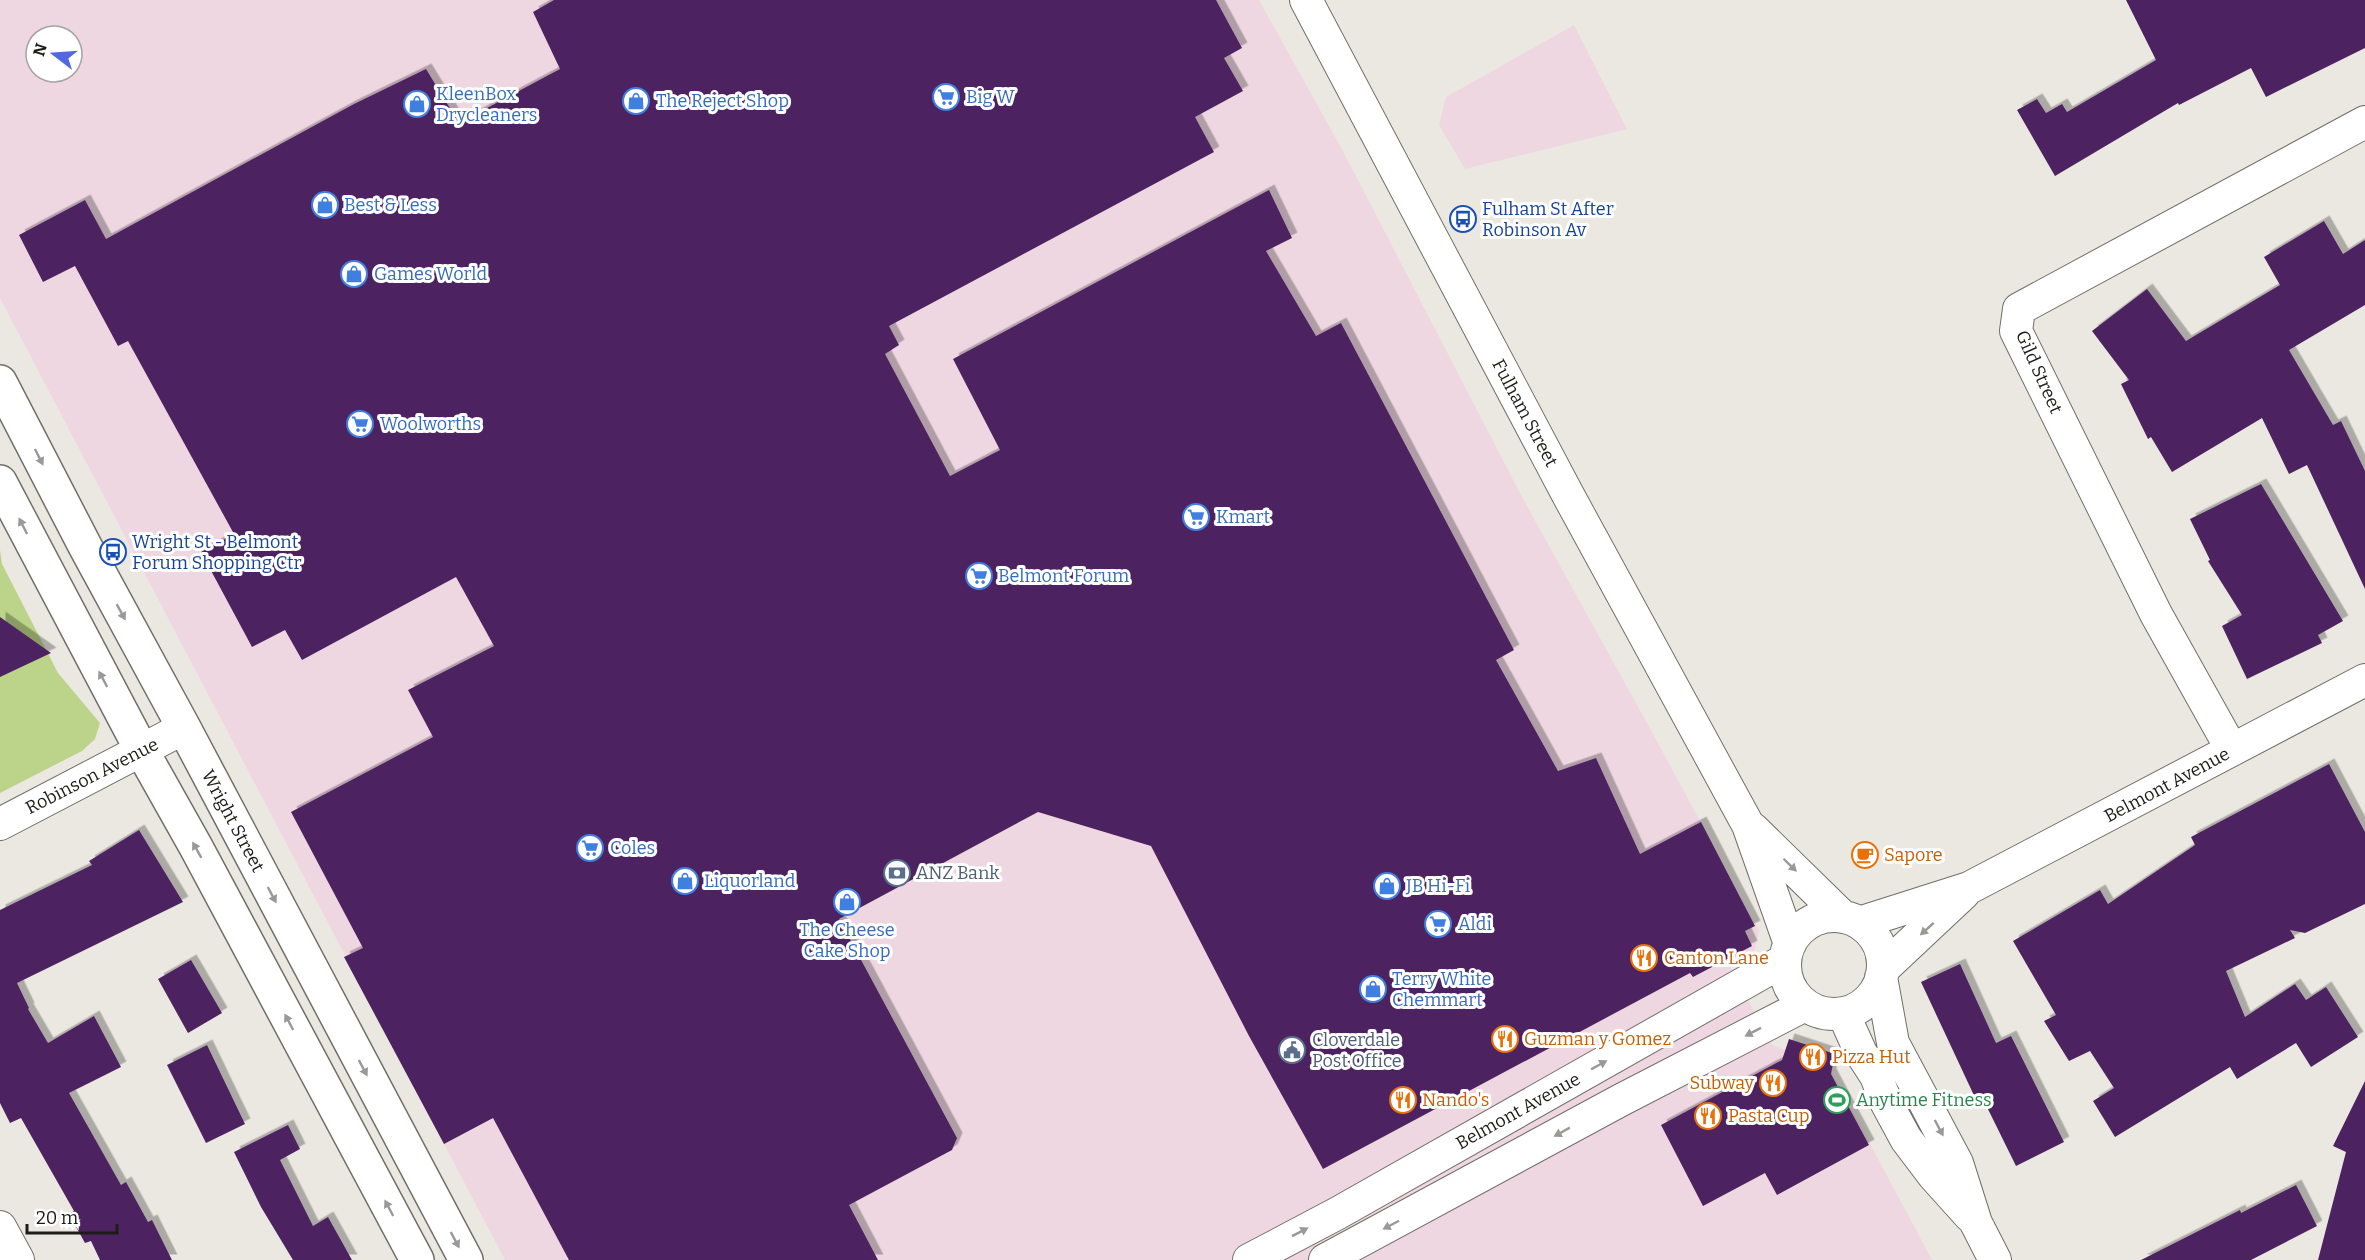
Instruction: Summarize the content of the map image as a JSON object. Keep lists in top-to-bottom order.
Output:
{
  "streets": {
    "street": [
      "Gild Street",
      "Fulham Street",
      "Robinson Avenue",
      "Belmont Avenue",
      "Wright Street"
    ]
  },
  "crossings": [
    ["Gild Street", "Belmont Avenue"],
    ["Fulham Street", "Belmont Avenue"],
    ["Robinson Avenue", "Wright Street"]
  ],
  "places": {
    "supermarket": [
      "Big W",
      "Woolworths",
      "Kmart",
      "Belmont Forum",
      "Coles",
      "Aldi"
    ],
    "shop": [
      "The Reject Shop",
      "KleenBox Drycleaners",
      "Best & Less",
      "Games World",
      "Liquorland",
      "JB Hi-Fi",
      "The Cheese Cake Shop",
      "Terry White Chemmart"
    ],
    "bus stop": ["Fulham St After Robinson Av", "Wright St - Belmont Forum Shopping Ctr"],
    "cafe": ["Sapore"],
    "bank": ["ANZ Bank"],
    "restaurant": [
      "Canton Lane",
      "Guzman y Gomez",
      "Pizza Hut",
      "Subway",
      "Nando's",
      "Pasta Cup"
    ],
    "public building": ["Cloverdale Post Office"],
    "sports": ["Anytime Fitness"]
  },
  "scale_bar": "20 m",
  "north": "left"
}
